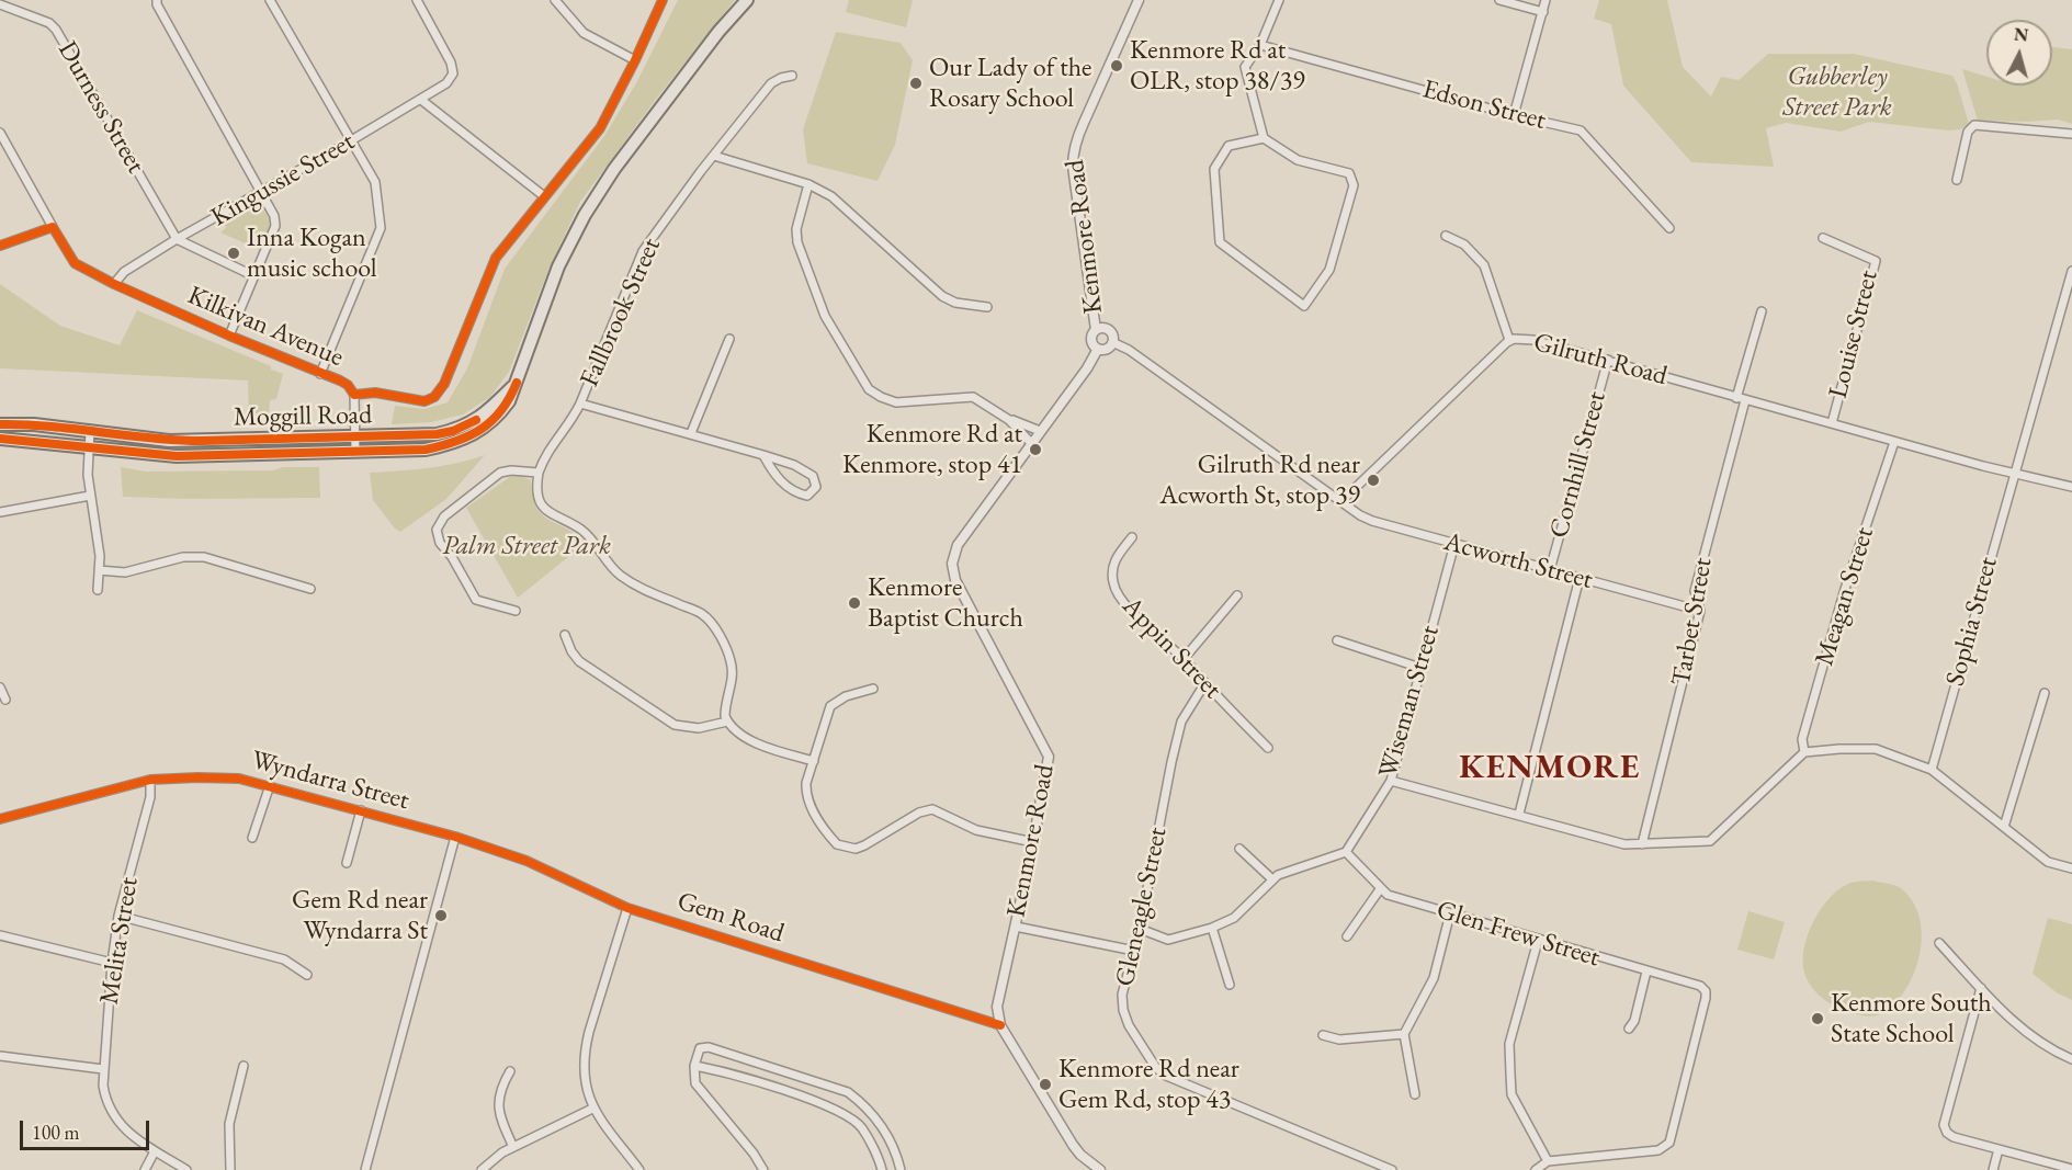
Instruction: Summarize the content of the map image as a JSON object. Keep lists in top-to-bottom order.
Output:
{
  "streets": {
    "main road": ["Moggill Road"],
    "street": [
      "Edson Street",
      "Durness Street",
      "Kingussie Street",
      "Kenmore Road",
      "Fallbrook Street",
      "Kilkivan Avenue",
      "Louise Street",
      "Gilruth Road",
      "Cornhill Street",
      "Acworth Street",
      "Meagan Street",
      "Tarbet Street",
      "Sophia Street",
      "Appin Street",
      "Wiseman Street",
      "Wyndarra Street",
      "Gleneagle Street",
      "Gem Road",
      "Glen Frew Street",
      "Melita Street"
    ]
  },
  "crossings": [
    ["Durness Street", "Kingussie Street"],
    ["Kingussie Street", "Kilkivan Avenue"],
    ["Kenmore Road", "Gem Road"],
    ["Kilkivan Avenue", "Moggill Road"],
    ["Louise Street", "Gilruth Road"],
    ["Gilruth Road", "Cornhill Street"],
    ["Gilruth Road", "Acworth Street"],
    ["Gilruth Road", "Meagan Street"],
    ["Gilruth Road", "Tarbet Street"],
    ["Gilruth Road", "Sophia Street"],
    ["Cornhill Street", "Acworth Street"],
    ["Acworth Street", "Tarbet Street"],
    ["Acworth Street", "Wiseman Street"],
    ["Appin Street", "Gleneagle Street"],
    ["Wiseman Street", "Glen Frew Street"],
    ["Wyndarra Street", "Gem Road"],
    ["Wyndarra Street", "Melita Street"]
  ],
  "districts": ["KENMORE"],
  "parks": ["Gubberley Street Park", "Palm Street Park"],
  "places": [
    "Kenmore Rd at OLR, stop 38/39",
    "Our Lady of the Rosary School",
    "Inna Kogan music school",
    "Kenmore Rd at Kenmore, stop 41",
    "Gilruth Rd near Acworth St, stop 39",
    "Kenmore Baptist Church",
    "Gem Rd near Wyndarra St",
    "Kenmore South State School",
    "Kenmore Rd near Gem Rd, stop 43"
  ],
  "scale_bar": "100 m",
  "north": "top"
}
